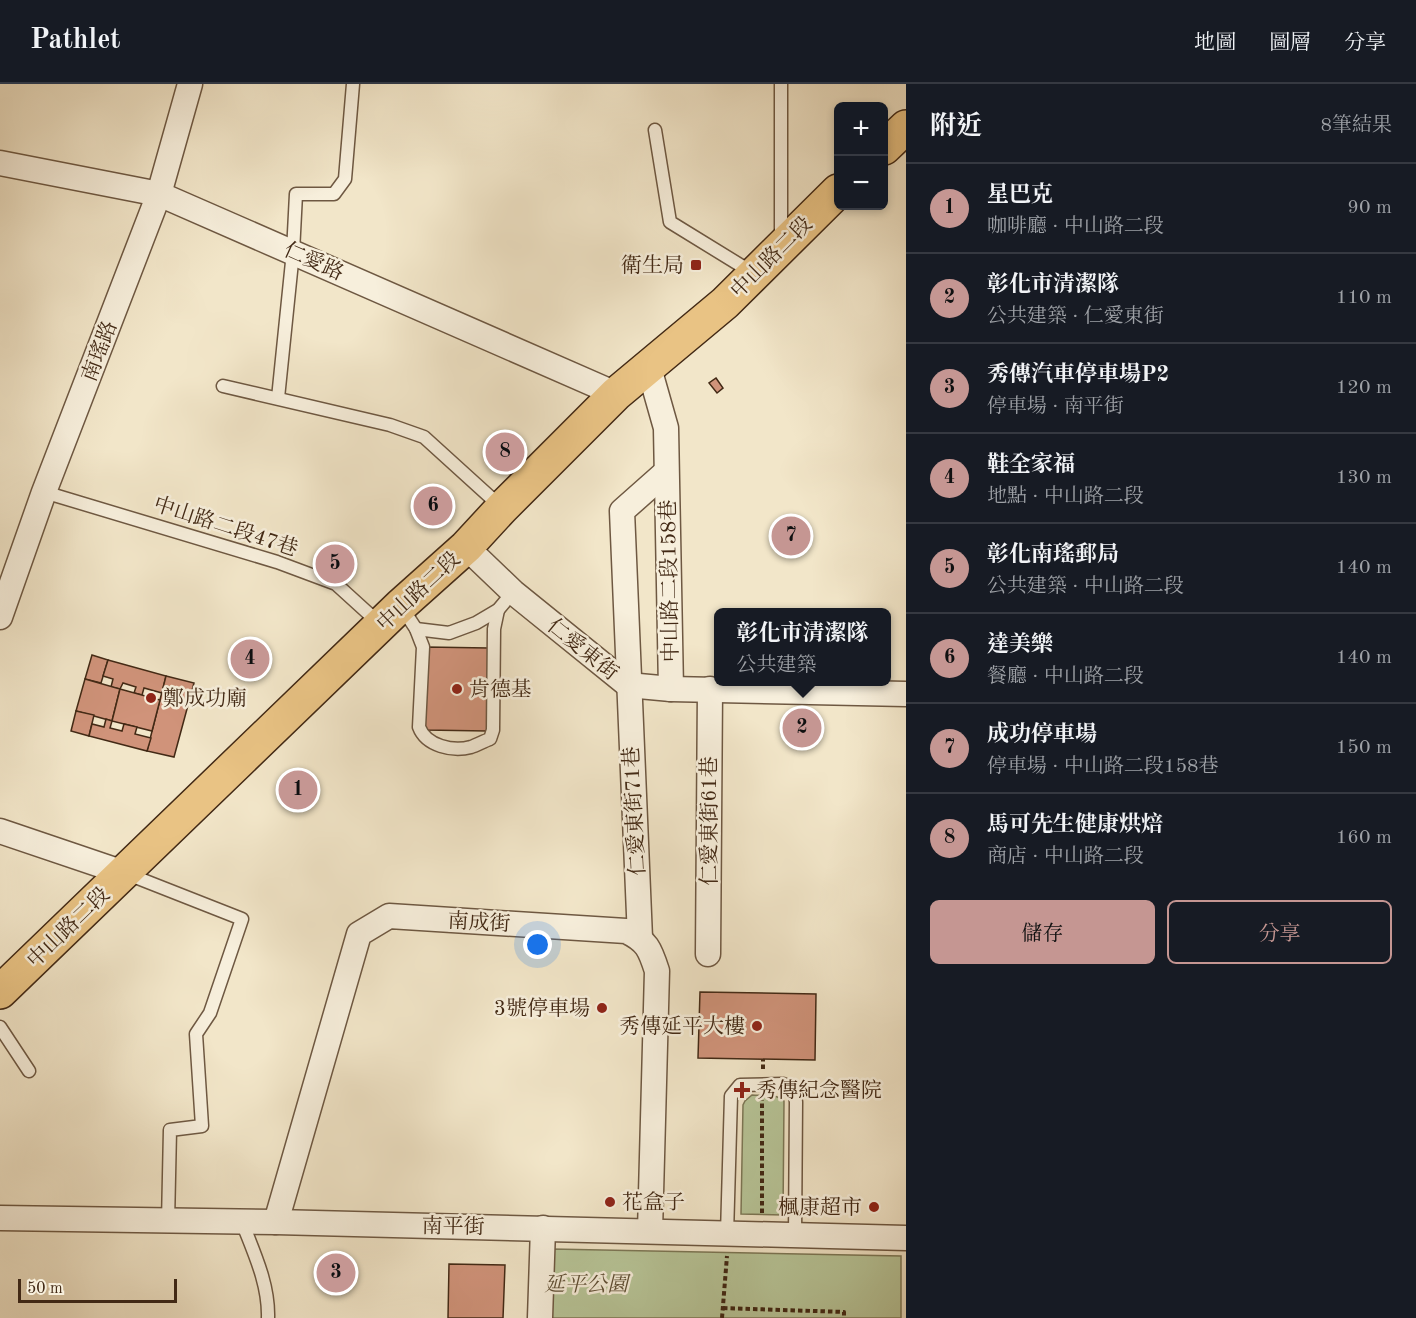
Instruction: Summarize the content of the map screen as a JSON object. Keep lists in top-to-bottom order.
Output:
{
  "streets": {
    "main road": ["中山路二段"],
    "street": [
      "仁愛路",
      "南瑤路",
      "中山路二段158巷",
      "仁愛東街",
      "仁愛東街71巷",
      "仁愛東街61巷",
      "南成街",
      "南平街"
    ],
    "lane": ["中山路二段47巷"]
  },
  "crossings": [
    ["中山路二段", "仁愛路"],
    ["中山路二段", "中山路二段47巷"],
    ["中山路二段", "中山路二段158巷"],
    ["中山路二段", "仁愛東街"],
    ["仁愛路", "南瑤路"],
    ["南瑤路", "中山路二段47巷"],
    ["中山路二段158巷", "仁愛東街"],
    ["中山路二段158巷", "仁愛東街71巷"],
    ["仁愛東街", "仁愛東街71巷"],
    ["仁愛東街", "仁愛東街61巷"],
    ["仁愛東街71巷", "南成街"],
    ["南成街", "南平街"]
  ],
  "parks": ["延平公園"],
  "places": {
    "transit": ["衛生局"],
    "other": [
      "肯德基",
      "鄭成功廟",
      "3號停車場",
      "秀傳延平大樓",
      "花盒子",
      "楓康超市"
    ],
    "health": ["秀傳紀念醫院"]
  },
  "scale_bar": "50 m",
  "page": {
    "header": "Pathlet",
    "nav": ["地圖", "圖層", "分享"],
    "heading": ["附近", "8筆結果"],
    "map_buttons": ["+", "−"],
    "list": [
      {
        "mark": "1",
        "name": "星巴克",
        "note": "咖啡廳 · 中山路二段",
        "value": "90 m"
      },
      {
        "mark": "2",
        "name": "彰化市清潔隊",
        "note": "公共建築 · 仁愛東街",
        "value": "110 m"
      },
      {
        "mark": "3",
        "name": "秀傳汽車停車場P2",
        "note": "停車場 · 南平街",
        "value": "120 m"
      },
      {
        "mark": "4",
        "name": "鞋全家福",
        "note": "地點 · 中山路二段",
        "value": "130 m"
      },
      {
        "mark": "5",
        "name": "彰化南瑤郵局",
        "note": "公共建築 · 中山路二段",
        "value": "140 m"
      },
      {
        "mark": "6",
        "name": "達美樂",
        "note": "餐廳 · 中山路二段",
        "value": "140 m"
      },
      {
        "mark": "7",
        "name": "成功停車場",
        "note": "停車場 · 中山路二段158巷",
        "value": "150 m"
      },
      {
        "mark": "8",
        "name": "馬可先生健康烘焙",
        "note": "商店 · 中山路二段",
        "value": "160 m"
      }
    ],
    "pins": [
      "8",
      "6",
      "7",
      "5",
      "4",
      "2",
      "1",
      "3"
    ],
    "popup": ["彰化市清潔隊", "公共建築"],
    "buttons": ["儲存", "分享"],
    "scale": "50 m"
  }
}
